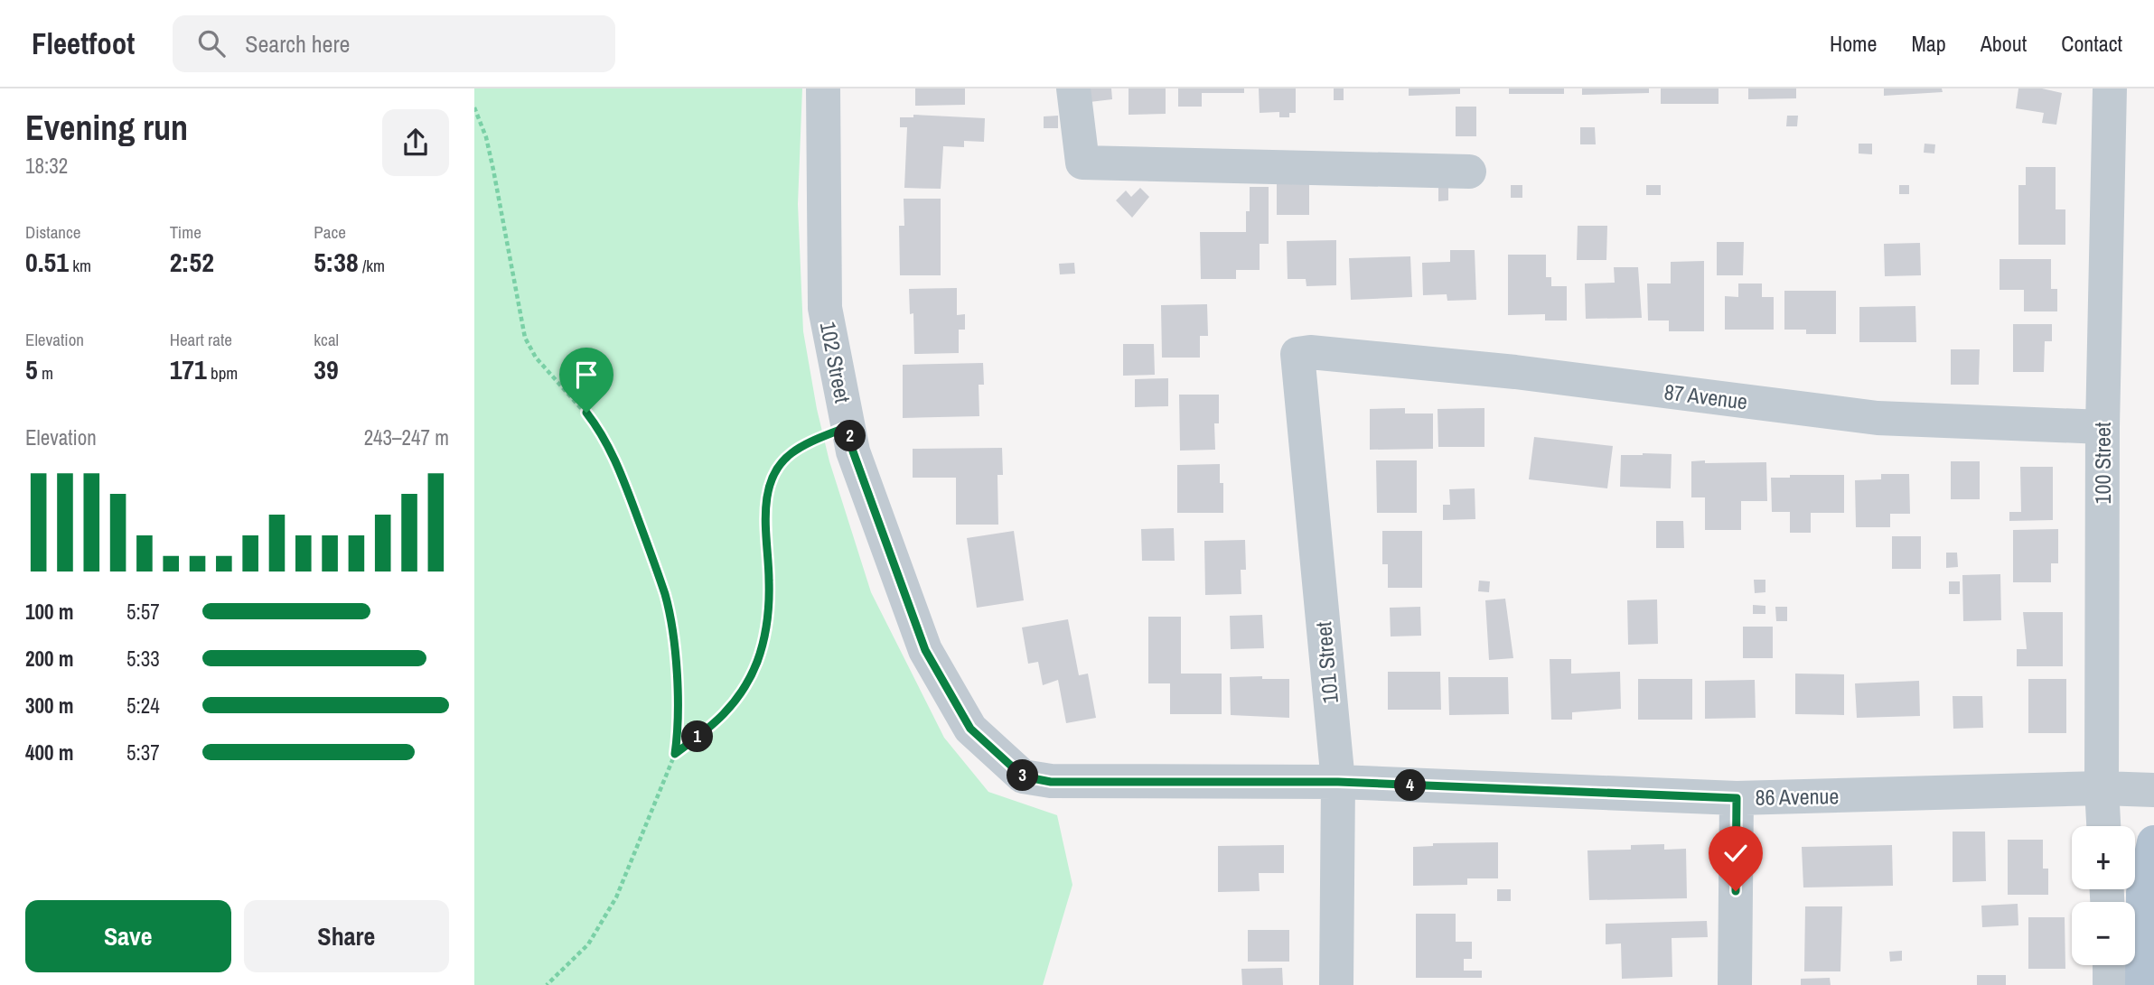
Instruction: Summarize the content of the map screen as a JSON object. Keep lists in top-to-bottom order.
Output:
{
  "streets": {
    "street": [
      "102 Street",
      "87 Avenue",
      "100 Street",
      "101 Street",
      "86 Avenue"
    ]
  },
  "crossings": [
    ["102 Street", "86 Avenue"],
    ["87 Avenue", "100 Street"],
    ["87 Avenue", "101 Street"],
    ["100 Street", "86 Avenue"],
    ["101 Street", "86 Avenue"]
  ],
  "page": {
    "header": "Fleetfoot",
    "search": "Search here",
    "nav": [
      "Home",
      "Map",
      "About",
      "Contact"
    ],
    "heading": ["Evening run", "18:32"],
    "stats": [
      ["Distance", "0.51 km"],
      ["Time", "2:52"],
      ["Pace", "5:38 /km"],
      ["Elevation", "5 m"],
      ["Heart rate", "171 bpm"],
      ["kcal", "39"]
    ],
    "chart": ["Elevation", "243–247 m"],
    "pins": [
      "2",
      "1",
      "3",
      "4"
    ],
    "list": [
      {
        "name": "100 m",
        "note": "5:57"
      },
      {
        "name": "200 m",
        "note": "5:33"
      },
      {
        "name": "300 m",
        "note": "5:24"
      },
      {
        "name": "400 m",
        "note": "5:37"
      }
    ],
    "map_buttons": ["+", "−"],
    "buttons": ["Save", "Share"]
  }
}
